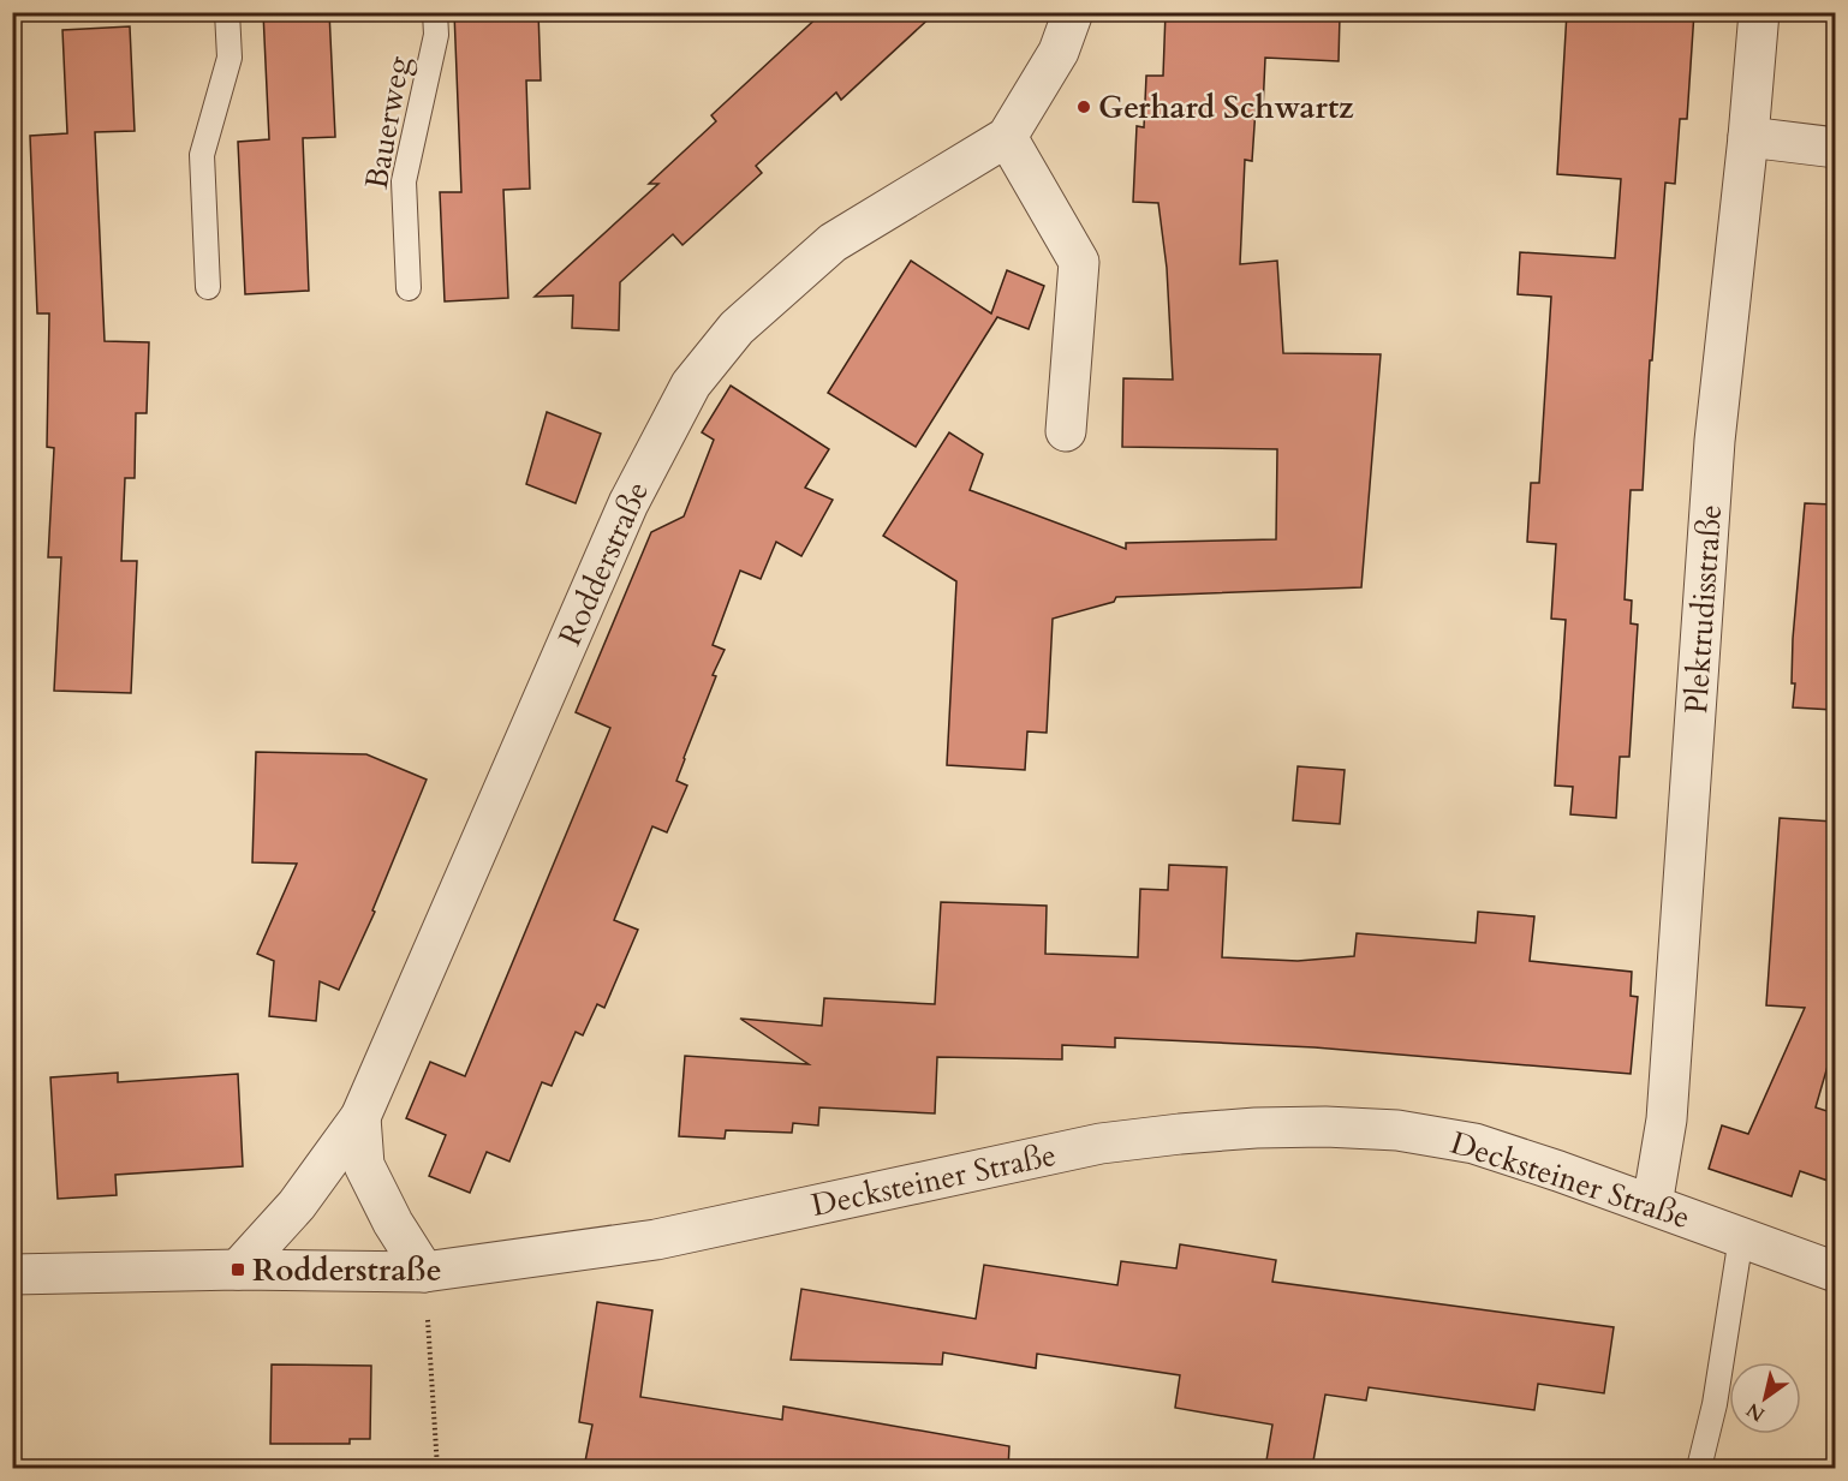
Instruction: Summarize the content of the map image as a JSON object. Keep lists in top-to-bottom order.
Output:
{
  "streets": {
    "street": ["Rodderstraße", "Plektrudisstraße", "Decksteiner Straße"],
    "lane": ["Bauerweg"]
  },
  "crossings": [
    ["Rodderstraße", "Decksteiner Straße"],
    ["Plektrudisstraße", "Decksteiner Straße"]
  ],
  "places": {
    "other": ["Gerhard Schwartz"],
    "transit": ["Rodderstraße"]
  },
  "north": "bottom left"
}
